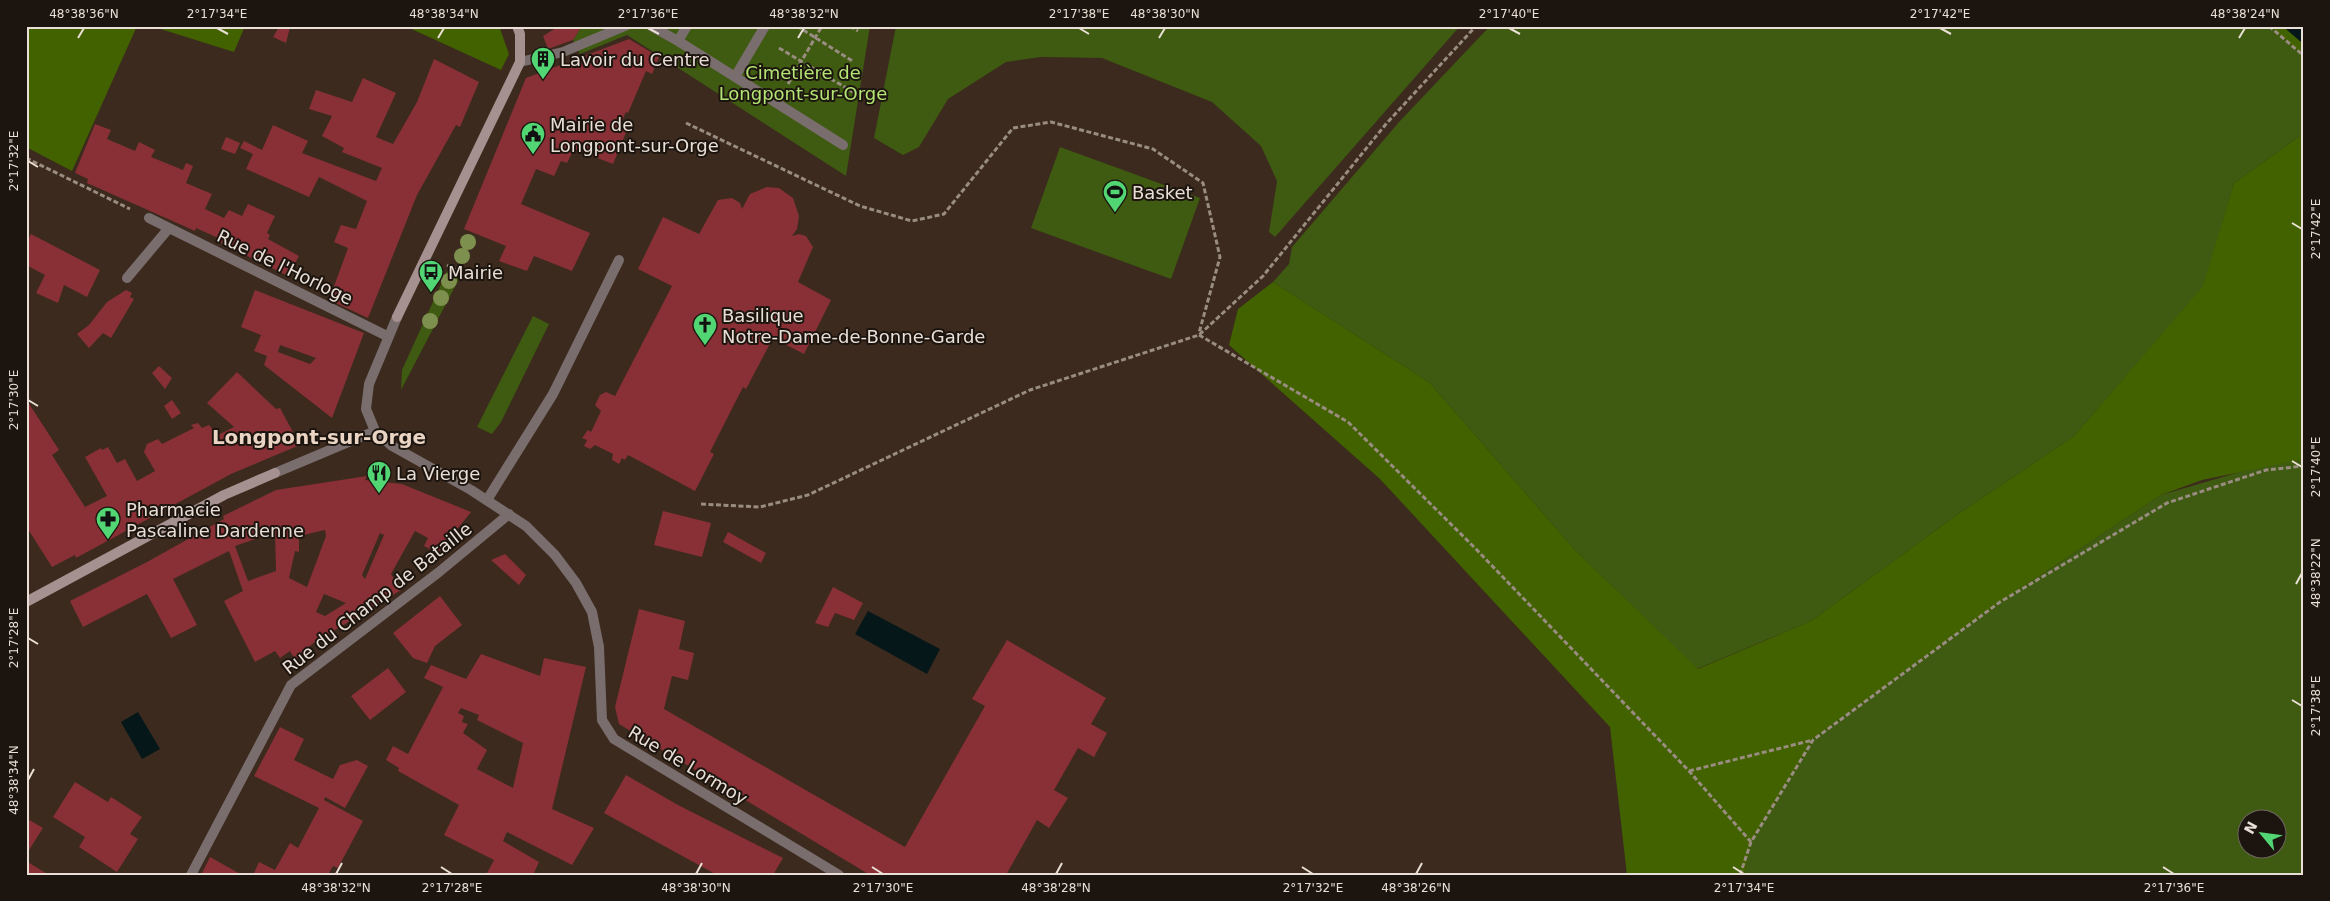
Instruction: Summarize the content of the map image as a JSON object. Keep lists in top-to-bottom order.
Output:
{
  "streets": {
    "street": ["Rue de l'Horloge", "Rue du Champ de Bataille", "Rue de Lormoy"]
  },
  "crossings": [
    ["Rue du Champ de Bataille", "Rue de Lormoy"]
  ],
  "districts": ["Longpont-sur-Orge"],
  "parks": ["Cimetière de Longpont-sur-Orge"],
  "places": {
    "building": ["Lavoir du Centre"],
    "public building": ["Mairie de Longpont-sur-Orge"],
    "sports": ["Basket"],
    "bus stop": ["Mairie"],
    "church": ["Basilique Notre-Dame-de-Bonne-Garde"],
    "restaurant": ["La Vierge"],
    "pharmacy": ["Pharmacie Pascaline Dardenne"]
  },
  "north": "top left",
  "coordinates": [
    "48°38'36\"N",
    "2°17'34\"E",
    "48°38'34\"N",
    "2°17'36\"E",
    "48°38'32\"N",
    "2°17'38\"E",
    "48°38'30\"N",
    "2°17'40\"E",
    "2°17'42\"E",
    "48°38'24\"N",
    "2°17'32\"E",
    "2°17'30\"E",
    "48°38'22\"N",
    "2°17'28\"E",
    "48°38'28\"N",
    "48°38'26\"N"
  ]
}
